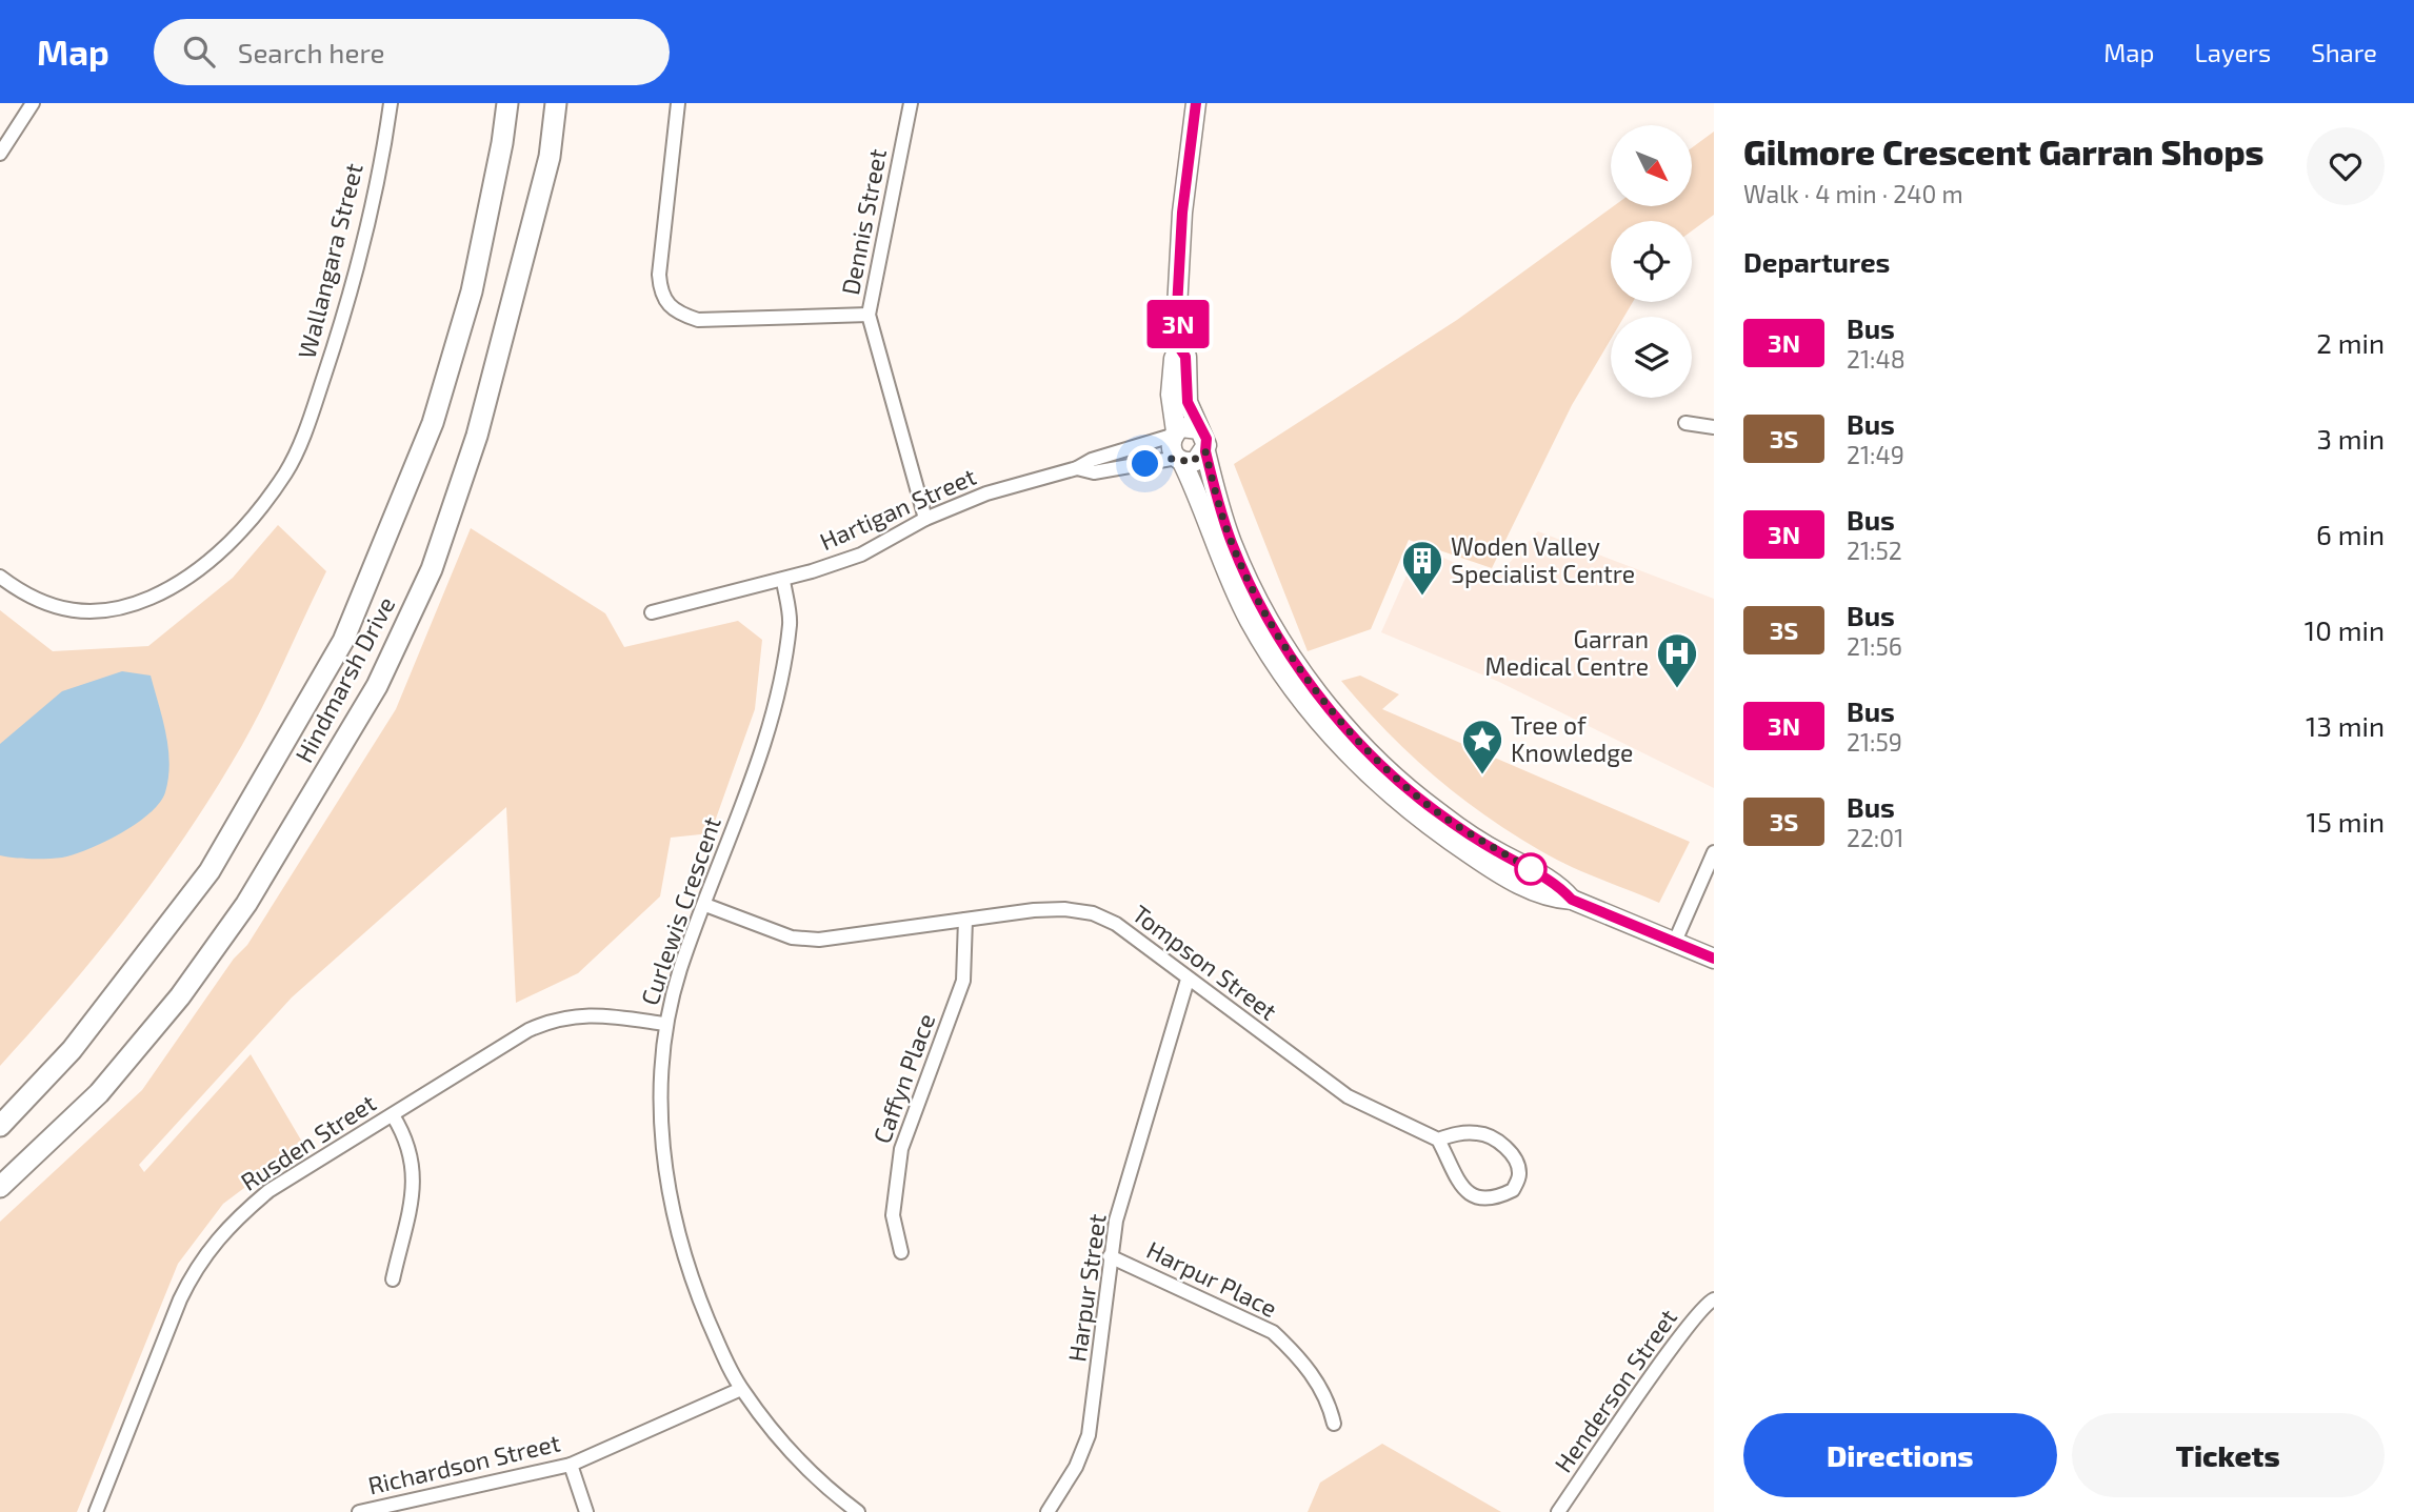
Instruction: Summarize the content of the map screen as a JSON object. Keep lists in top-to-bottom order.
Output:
{
  "streets": {
    "main road": ["Hindmarsh Drive"],
    "street": [
      "Dennis Street",
      "Wallangara Street",
      "Hartigan Street",
      "Curlewis Crescent",
      "Tompson Street",
      "Caffyn Place",
      "Rusden Street",
      "Harpur Place",
      "Harpur Street",
      "Henderson Street",
      "Richardson Street"
    ]
  },
  "crossings": [
    ["Dennis Street", "Hartigan Street"],
    ["Hartigan Street", "Curlewis Crescent"],
    ["Curlewis Crescent", "Tompson Street"],
    ["Curlewis Crescent", "Rusden Street"],
    ["Curlewis Crescent", "Richardson Street"],
    ["Tompson Street", "Caffyn Place"],
    ["Tompson Street", "Harpur Street"],
    ["Harpur Place", "Harpur Street"]
  ],
  "places": {
    "building": ["Woden Valley Specialist Centre"],
    "hospital": ["Garran Medical Centre"],
    "place": ["Tree of Knowledge"]
  },
  "lines": ["bus line 3N"],
  "north": "bottom right",
  "page": {
    "header": "Map",
    "search": "Search here",
    "nav": ["Map", "Layers", "Share"],
    "on_map": "3N",
    "heading": [
      ["Gilmore Crescent Garran Shops", "Walk · 4 min · 240 m"],
      "Departures"
    ],
    "list": [
      {
        "mark": "3N",
        "name": "Bus",
        "note": "21:48",
        "value": "2 min"
      },
      {
        "mark": "3S",
        "name": "Bus",
        "note": "21:49",
        "value": "3 min"
      },
      {
        "mark": "3N",
        "name": "Bus",
        "note": "21:52",
        "value": "6 min"
      },
      {
        "mark": "3S",
        "name": "Bus",
        "note": "21:56",
        "value": "10 min"
      },
      {
        "mark": "3N",
        "name": "Bus",
        "note": "21:59",
        "value": "13 min"
      },
      {
        "mark": "3S",
        "name": "Bus",
        "note": "22:01",
        "value": "15 min"
      }
    ],
    "buttons": ["Directions", "Tickets"]
  }
}
